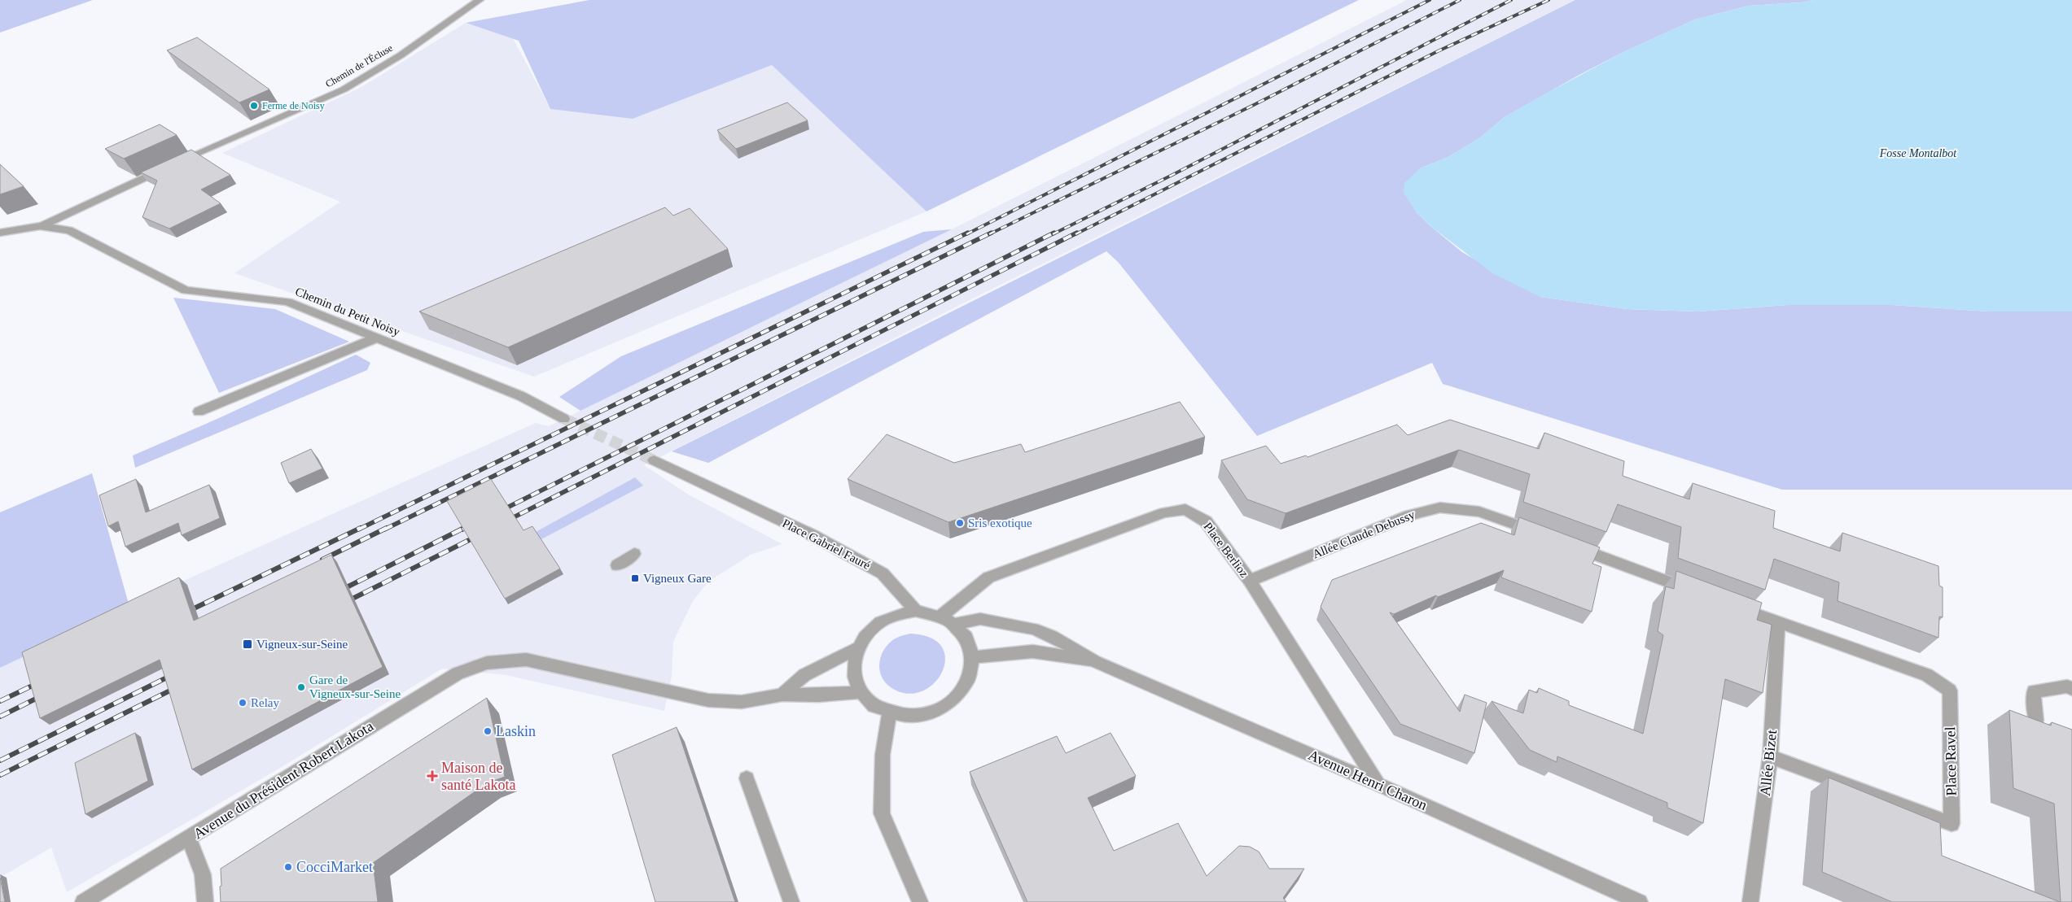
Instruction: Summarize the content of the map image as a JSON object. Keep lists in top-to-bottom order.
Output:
{
  "streets": {
    "street": [
      "Chemin de l'Écluse",
      "Chemin du Petit Noisy",
      "Allée Claude Debussy",
      "Place Gabriel Fauré",
      "Place Berlioz",
      "Place Ravel",
      "Allée Bizet",
      "Avenue du Président Robert Lakota",
      "Avenue Henri Charon"
    ]
  },
  "crossings": [
    ["Chemin de l'Écluse", "Chemin du Petit Noisy"],
    ["Allée Claude Debussy", "Place Berlioz"],
    ["Place Gabriel Fauré", "Place Berlioz"],
    ["Place Gabriel Fauré", "Avenue du Président Robert Lakota"],
    ["Place Gabriel Fauré", "Avenue Henri Charon"],
    ["Place Berlioz", "Avenue du Président Robert Lakota"],
    ["Place Berlioz", "Avenue Henri Charon"],
    ["Place Ravel", "Allée Bizet"],
    ["Avenue du Président Robert Lakota", "Avenue Henri Charon"]
  ],
  "water": ["Fosse Montalbot"],
  "places": {
    "other": [
      "Ferme de Noisy",
      "Sris exotique",
      "Gare de Vigneux-sur-Seine",
      "Relay",
      "Laskin",
      "CocciMarket"
    ],
    "transit": ["Vigneux Gare", "Vigneux-sur-Seine"],
    "health": ["Maison de santé Lakota"]
  }
}
